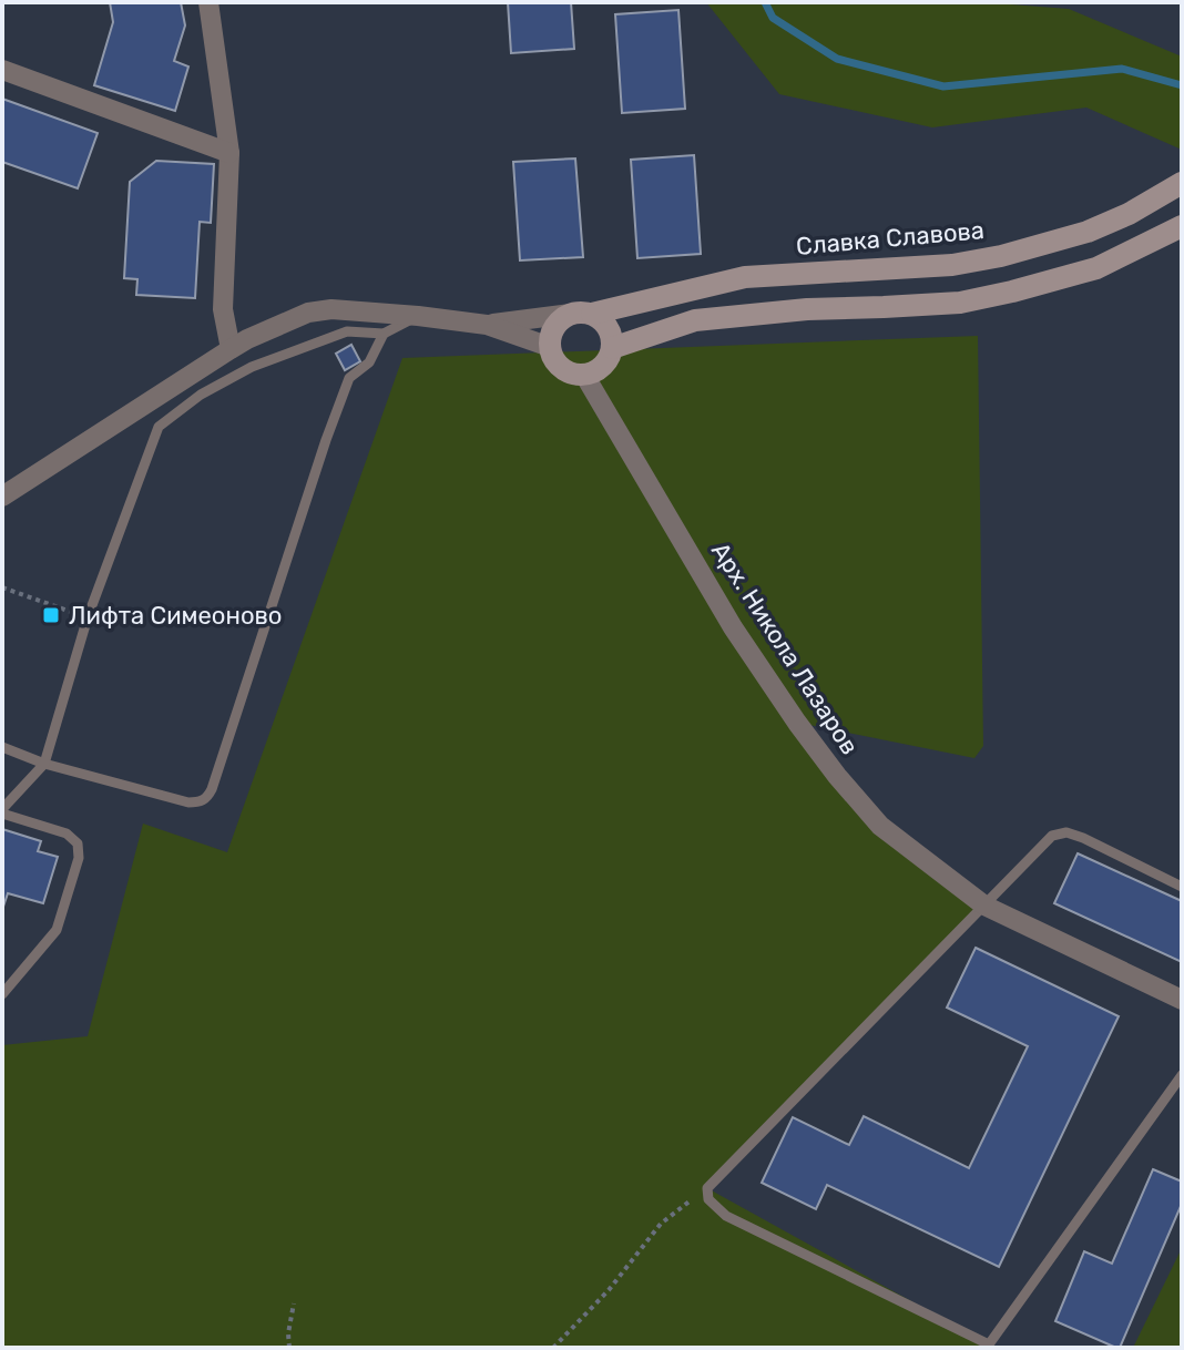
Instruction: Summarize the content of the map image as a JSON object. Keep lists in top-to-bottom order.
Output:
{
  "streets": {
    "street": ["Славка Славова", "Арх. Никола Лазаров"]
  },
  "crossings": [
    ["Славка Славова", "Арх. Никола Лазаров"]
  ],
  "places": {
    "transit": ["Лифта Симеоново"]
  }
}
